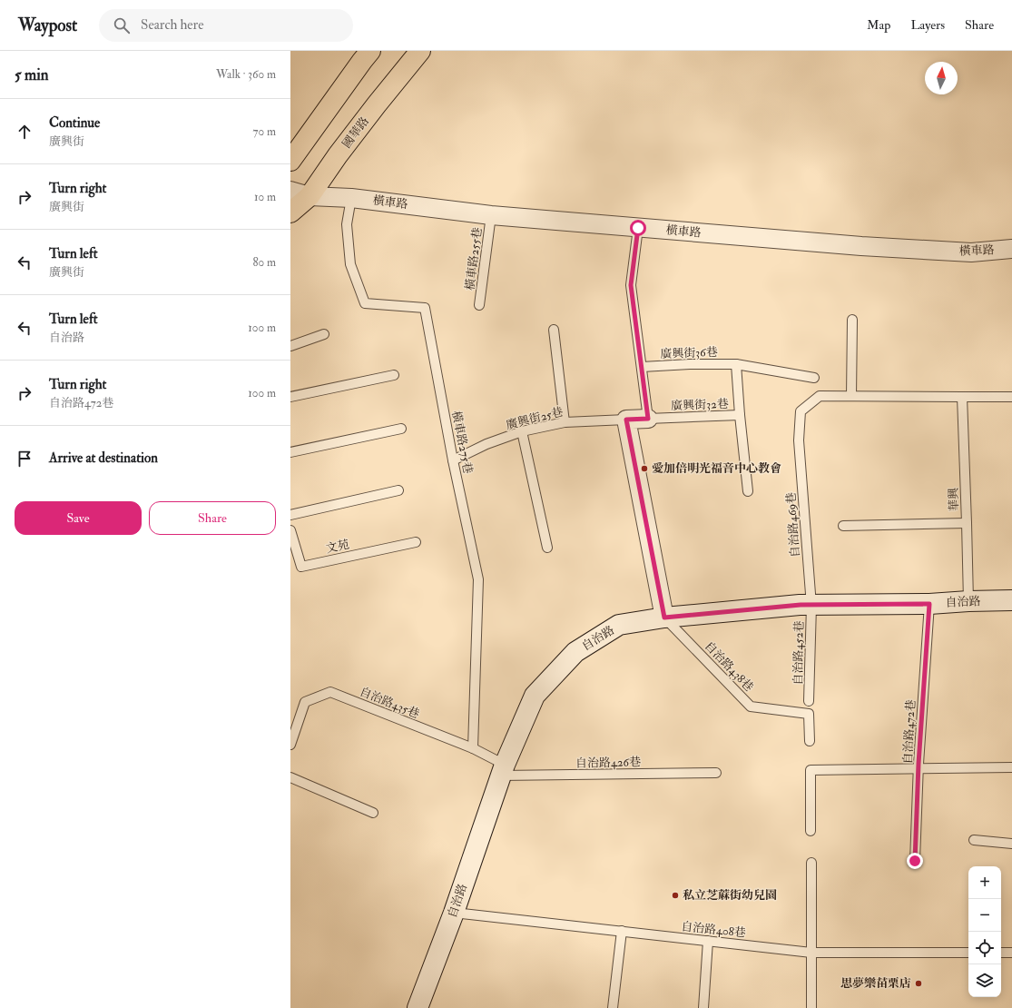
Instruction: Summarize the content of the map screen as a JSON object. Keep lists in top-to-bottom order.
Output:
{
  "streets": {
    "main road": ["國華路"],
    "street": ["橫車路", "自治路"],
    "lane": [
      "橫車路255巷",
      "廣興街36巷",
      "廣興街32巷",
      "廣興街25巷",
      "橫車路275巷",
      "華興",
      "自治路469巷",
      "文苑",
      "自治路452巷",
      "自治路438巷",
      "自治路435巷",
      "自治路472巷",
      "自治路426巷",
      "自治路408巷"
    ]
  },
  "crossings": [
    ["國華路", "橫車路"],
    ["橫車路", "橫車路255巷"],
    ["橫車路", "橫車路275巷"],
    ["廣興街25巷", "橫車路275巷"],
    ["橫車路275巷", "自治路435巷"],
    ["華興", "自治路"],
    ["自治路469巷", "自治路"],
    ["自治路469巷", "自治路452巷"],
    ["自治路", "自治路452巷"],
    ["自治路", "自治路438巷"],
    ["自治路", "自治路435巷"],
    ["自治路", "自治路472巷"],
    ["自治路", "自治路426巷"],
    ["自治路", "自治路408巷"],
    ["自治路435巷", "自治路426巷"]
  ],
  "places": ["愛加倍明光福音中心教會", "私立芝蔴街幼兒園", "思夢樂苗栗店"],
  "north": "top",
  "page": {
    "header": "Waypost",
    "search": "Search here",
    "nav": ["Map", "Layers", "Share"],
    "heading": ["5 min", "Walk · 360 m"],
    "list": [
      ["Continue", "廣興街", "70 m"],
      ["Turn right", "廣興街", "10 m"],
      ["Turn left", "廣興街", "80 m"],
      ["Turn left", "自治路", "100 m"],
      ["Turn right", "自治路472巷", "100 m"],
      "Arrive at destination"
    ],
    "buttons": ["Save", "Share"],
    "map_buttons": ["+", "−"]
  }
}
